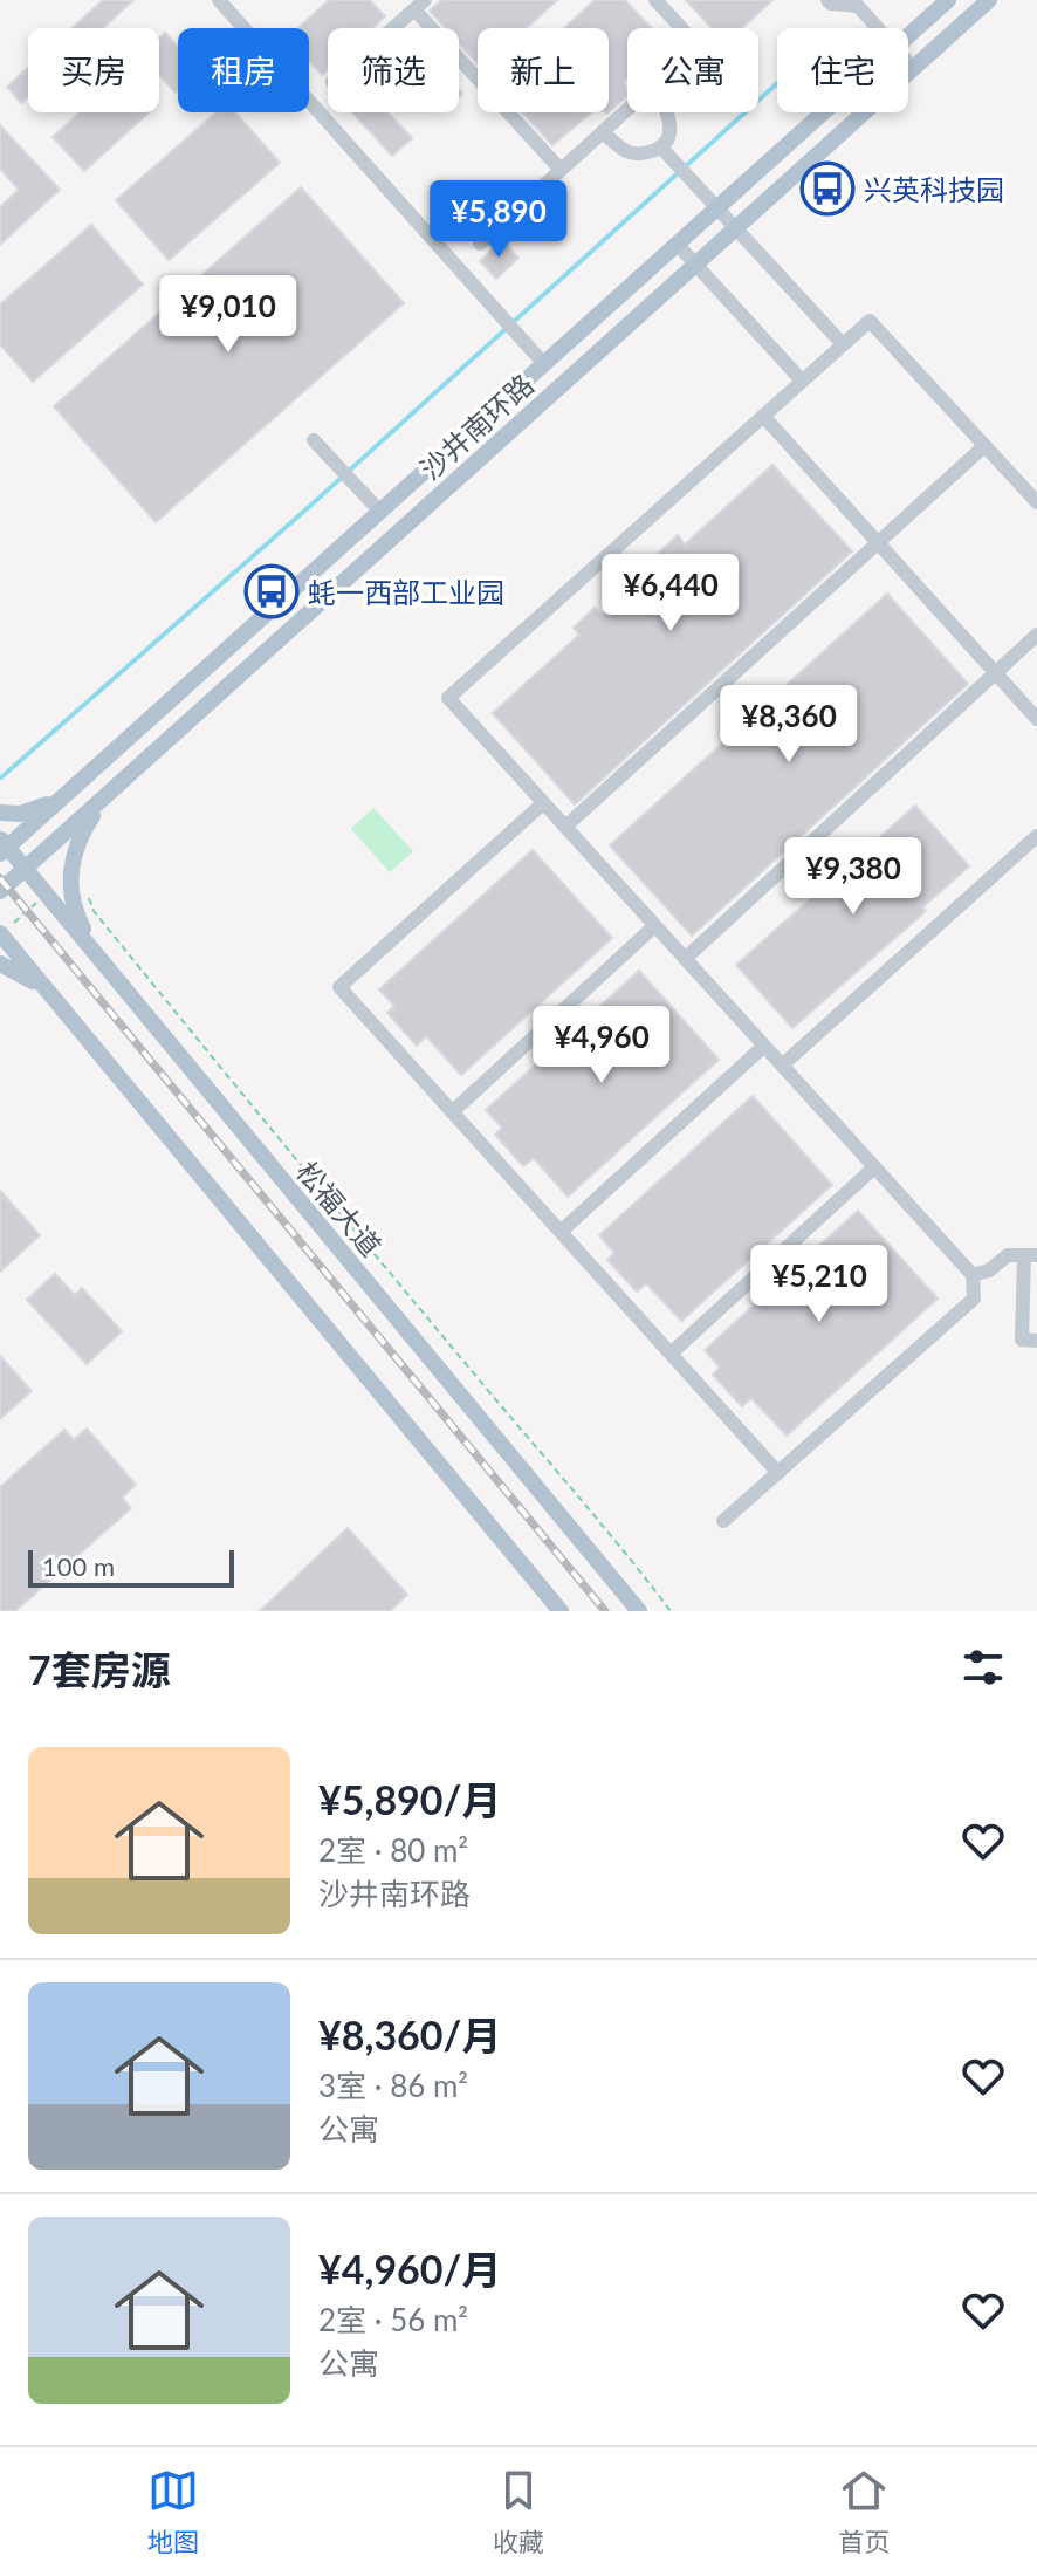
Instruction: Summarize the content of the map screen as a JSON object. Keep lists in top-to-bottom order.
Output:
{
  "streets": {
    "main road": ["沙井南环路", "松福大道"]
  },
  "crossings": [
    ["沙井南环路", "松福大道"]
  ],
  "places": {
    "bus stop": ["兴英科技园", "蚝一西部工业园"]
  },
  "scale_bar": "100 m",
  "page": {
    "chip": [
      "买房",
      "租房",
      "筛选",
      "新上",
      "公寓",
      "住宅"
    ],
    "price": [
      "¥5,890",
      "¥9,010",
      "¥6,440",
      "¥8,360",
      "¥9,380",
      "¥4,960",
      "¥5,210"
    ],
    "scale": "100 m",
    "heading": "7套房源",
    "list": [
      {
        "name": "¥5,890/月",
        "note": "2室 · 80 m² · 沙井南环路"
      },
      {
        "name": "¥8,360/月",
        "note": "3室 · 86 m² · 公寓"
      },
      {
        "name": "¥4,960/月",
        "note": "2室 · 56 m² · 公寓"
      }
    ],
    "tabs": ["地图", "收藏", "首页"]
  }
}
